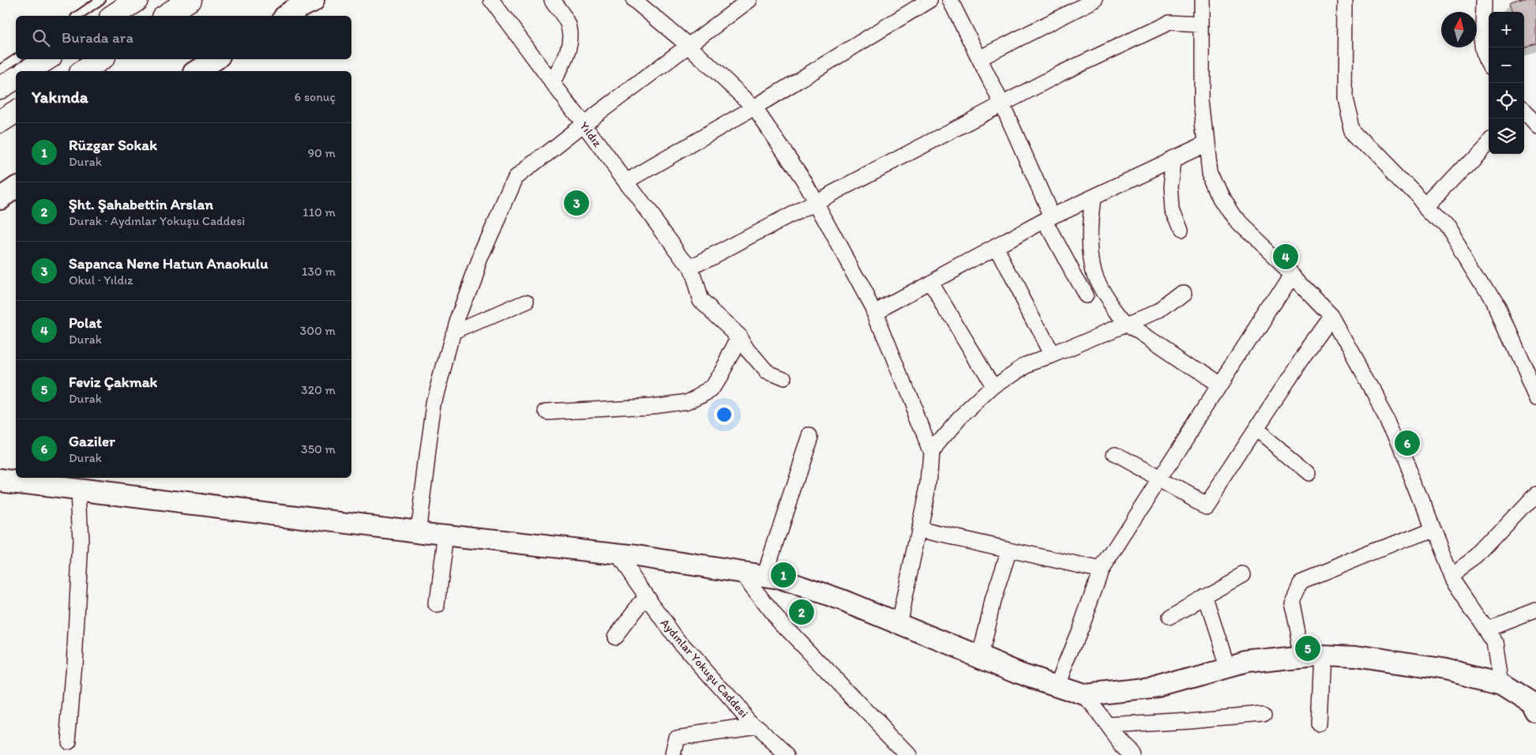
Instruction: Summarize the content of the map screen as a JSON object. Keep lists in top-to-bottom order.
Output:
{
  "streets": {
    "street": ["Yıldız", "Aydınlar Yokuşu Caddesi"]
  },
  "north": "top",
  "page": {
    "map_buttons": ["+", "−"],
    "search": "Burada ara",
    "heading": ["Yakında", "6 sonuç"],
    "list": [
      {
        "mark": "1",
        "name": "Rüzgar Sokak",
        "note": "Durak",
        "value": "90 m"
      },
      {
        "mark": "2",
        "name": "Şht. Şahabettin Arslan",
        "note": "Durak · Aydınlar Yokuşu Caddesi",
        "value": "110 m"
      },
      {
        "mark": "3",
        "name": "Sapanca Nene Hatun Anaokulu",
        "note": "Okul · Yıldız",
        "value": "130 m"
      },
      {
        "mark": "4",
        "name": "Polat",
        "note": "Durak",
        "value": "300 m"
      },
      {
        "mark": "5",
        "name": "Feviz Çakmak",
        "note": "Durak",
        "value": "320 m"
      },
      {
        "mark": "6",
        "name": "Gaziler",
        "note": "Durak",
        "value": "350 m"
      }
    ],
    "pins": [
      "3",
      "4",
      "6",
      "1",
      "2",
      "5"
    ]
  }
}
